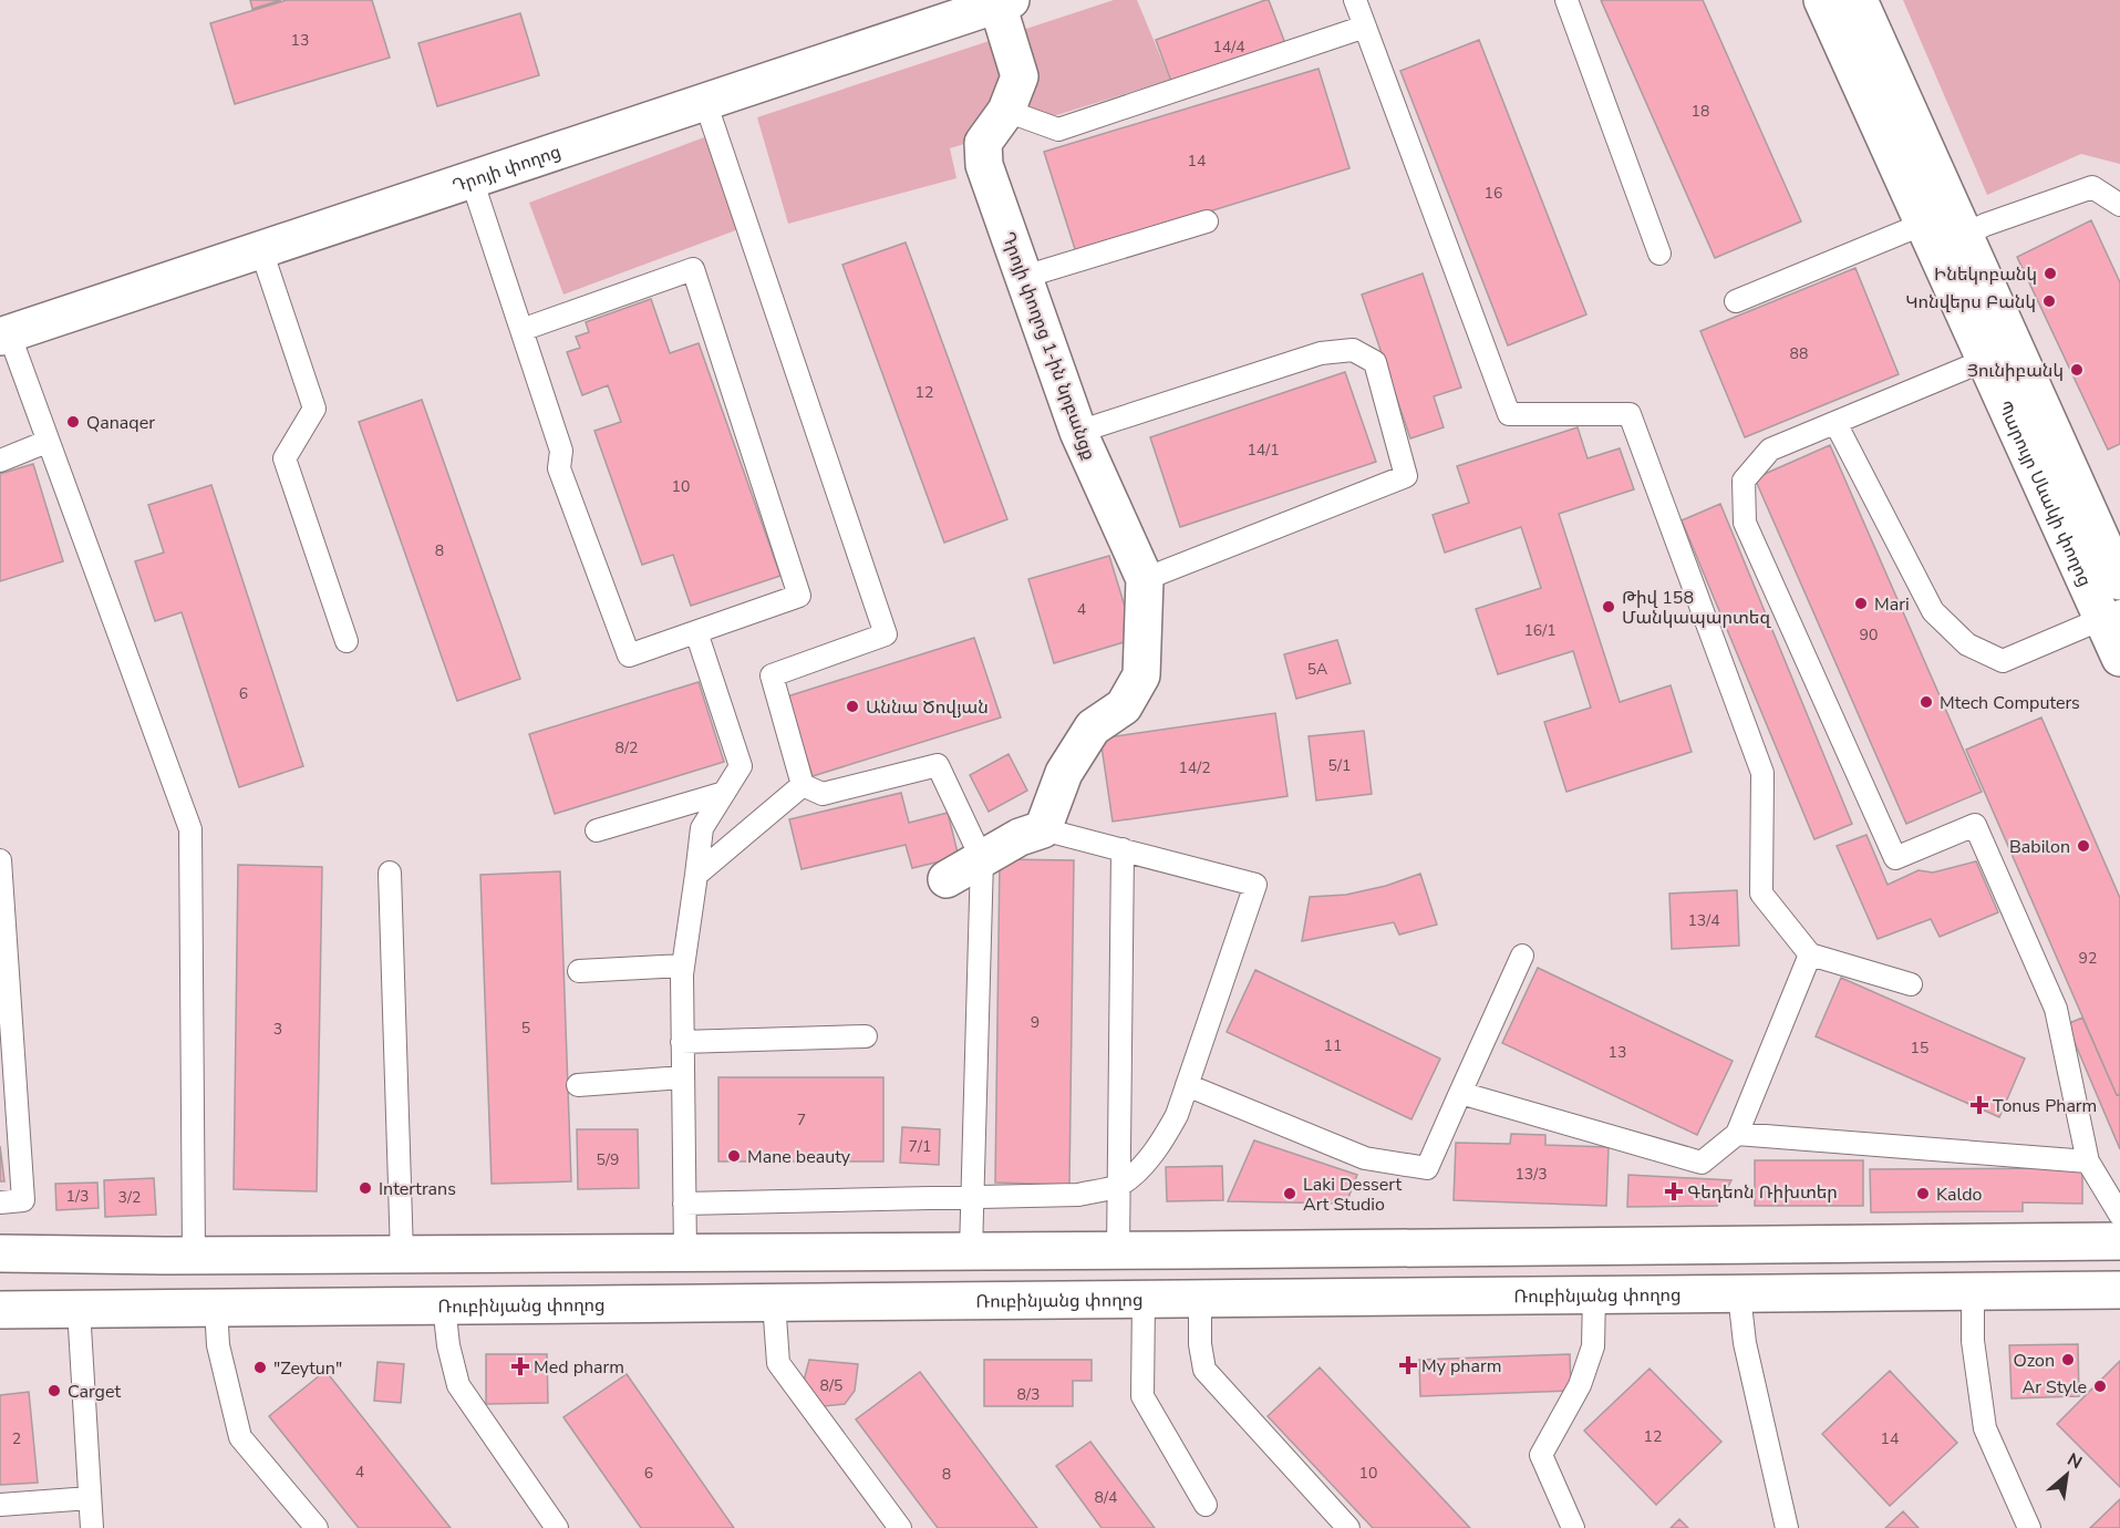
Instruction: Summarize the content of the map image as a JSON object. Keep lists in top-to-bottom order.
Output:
{
  "streets": {
    "main road": [
      "Դրոյի փողոց",
      "Դրոյի փողոց 1-ին նրբանցք",
      "Պարույր Սևակի փողոց",
      "Ռուբինյանց փողոց"
    ]
  },
  "crossings": [
    ["Դրոյի փողոց", "Դրոյի փողոց 1-ին նրբանցք"]
  ],
  "places": {
    "other": [
      "Ինեկոբանկ",
      "Կոնվերս Բանկ",
      "Յունիբանկ",
      "Qanaqer",
      "Mari",
      "Թիվ 158 Մանկապարտեզ",
      "Mtech Computers",
      "Աննա Ծովյան",
      "Babilon",
      "Mane beauty",
      "Intertrans",
      "Laki Dessert Art Studio",
      "Kaldo",
      "Ozon",
      "\"Zeytun\"",
      "Ar Style",
      "Carget"
    ],
    "health": [
      "Tonus Pharm",
      "Գեդեոն Ռիխտեր",
      "My pharm",
      "Med pharm"
    ]
  },
  "house_numbers": [
    "13",
    "14/4",
    "18",
    "14",
    "16",
    "88",
    "12",
    "14/1",
    "10",
    "8",
    "4",
    "16/1",
    "90",
    "5A",
    "6",
    "8/2",
    "5/1",
    "14/2",
    "13/4",
    "92",
    "9",
    "5",
    "3",
    "11",
    "15",
    "13",
    "7",
    "7/1",
    "5/9",
    "13/3",
    "1/3",
    "3/2",
    "8/5",
    "8/3",
    "12",
    "2",
    "14",
    "4",
    "6",
    "10",
    "8",
    "8/4"
  ],
  "north": "top right"
}
